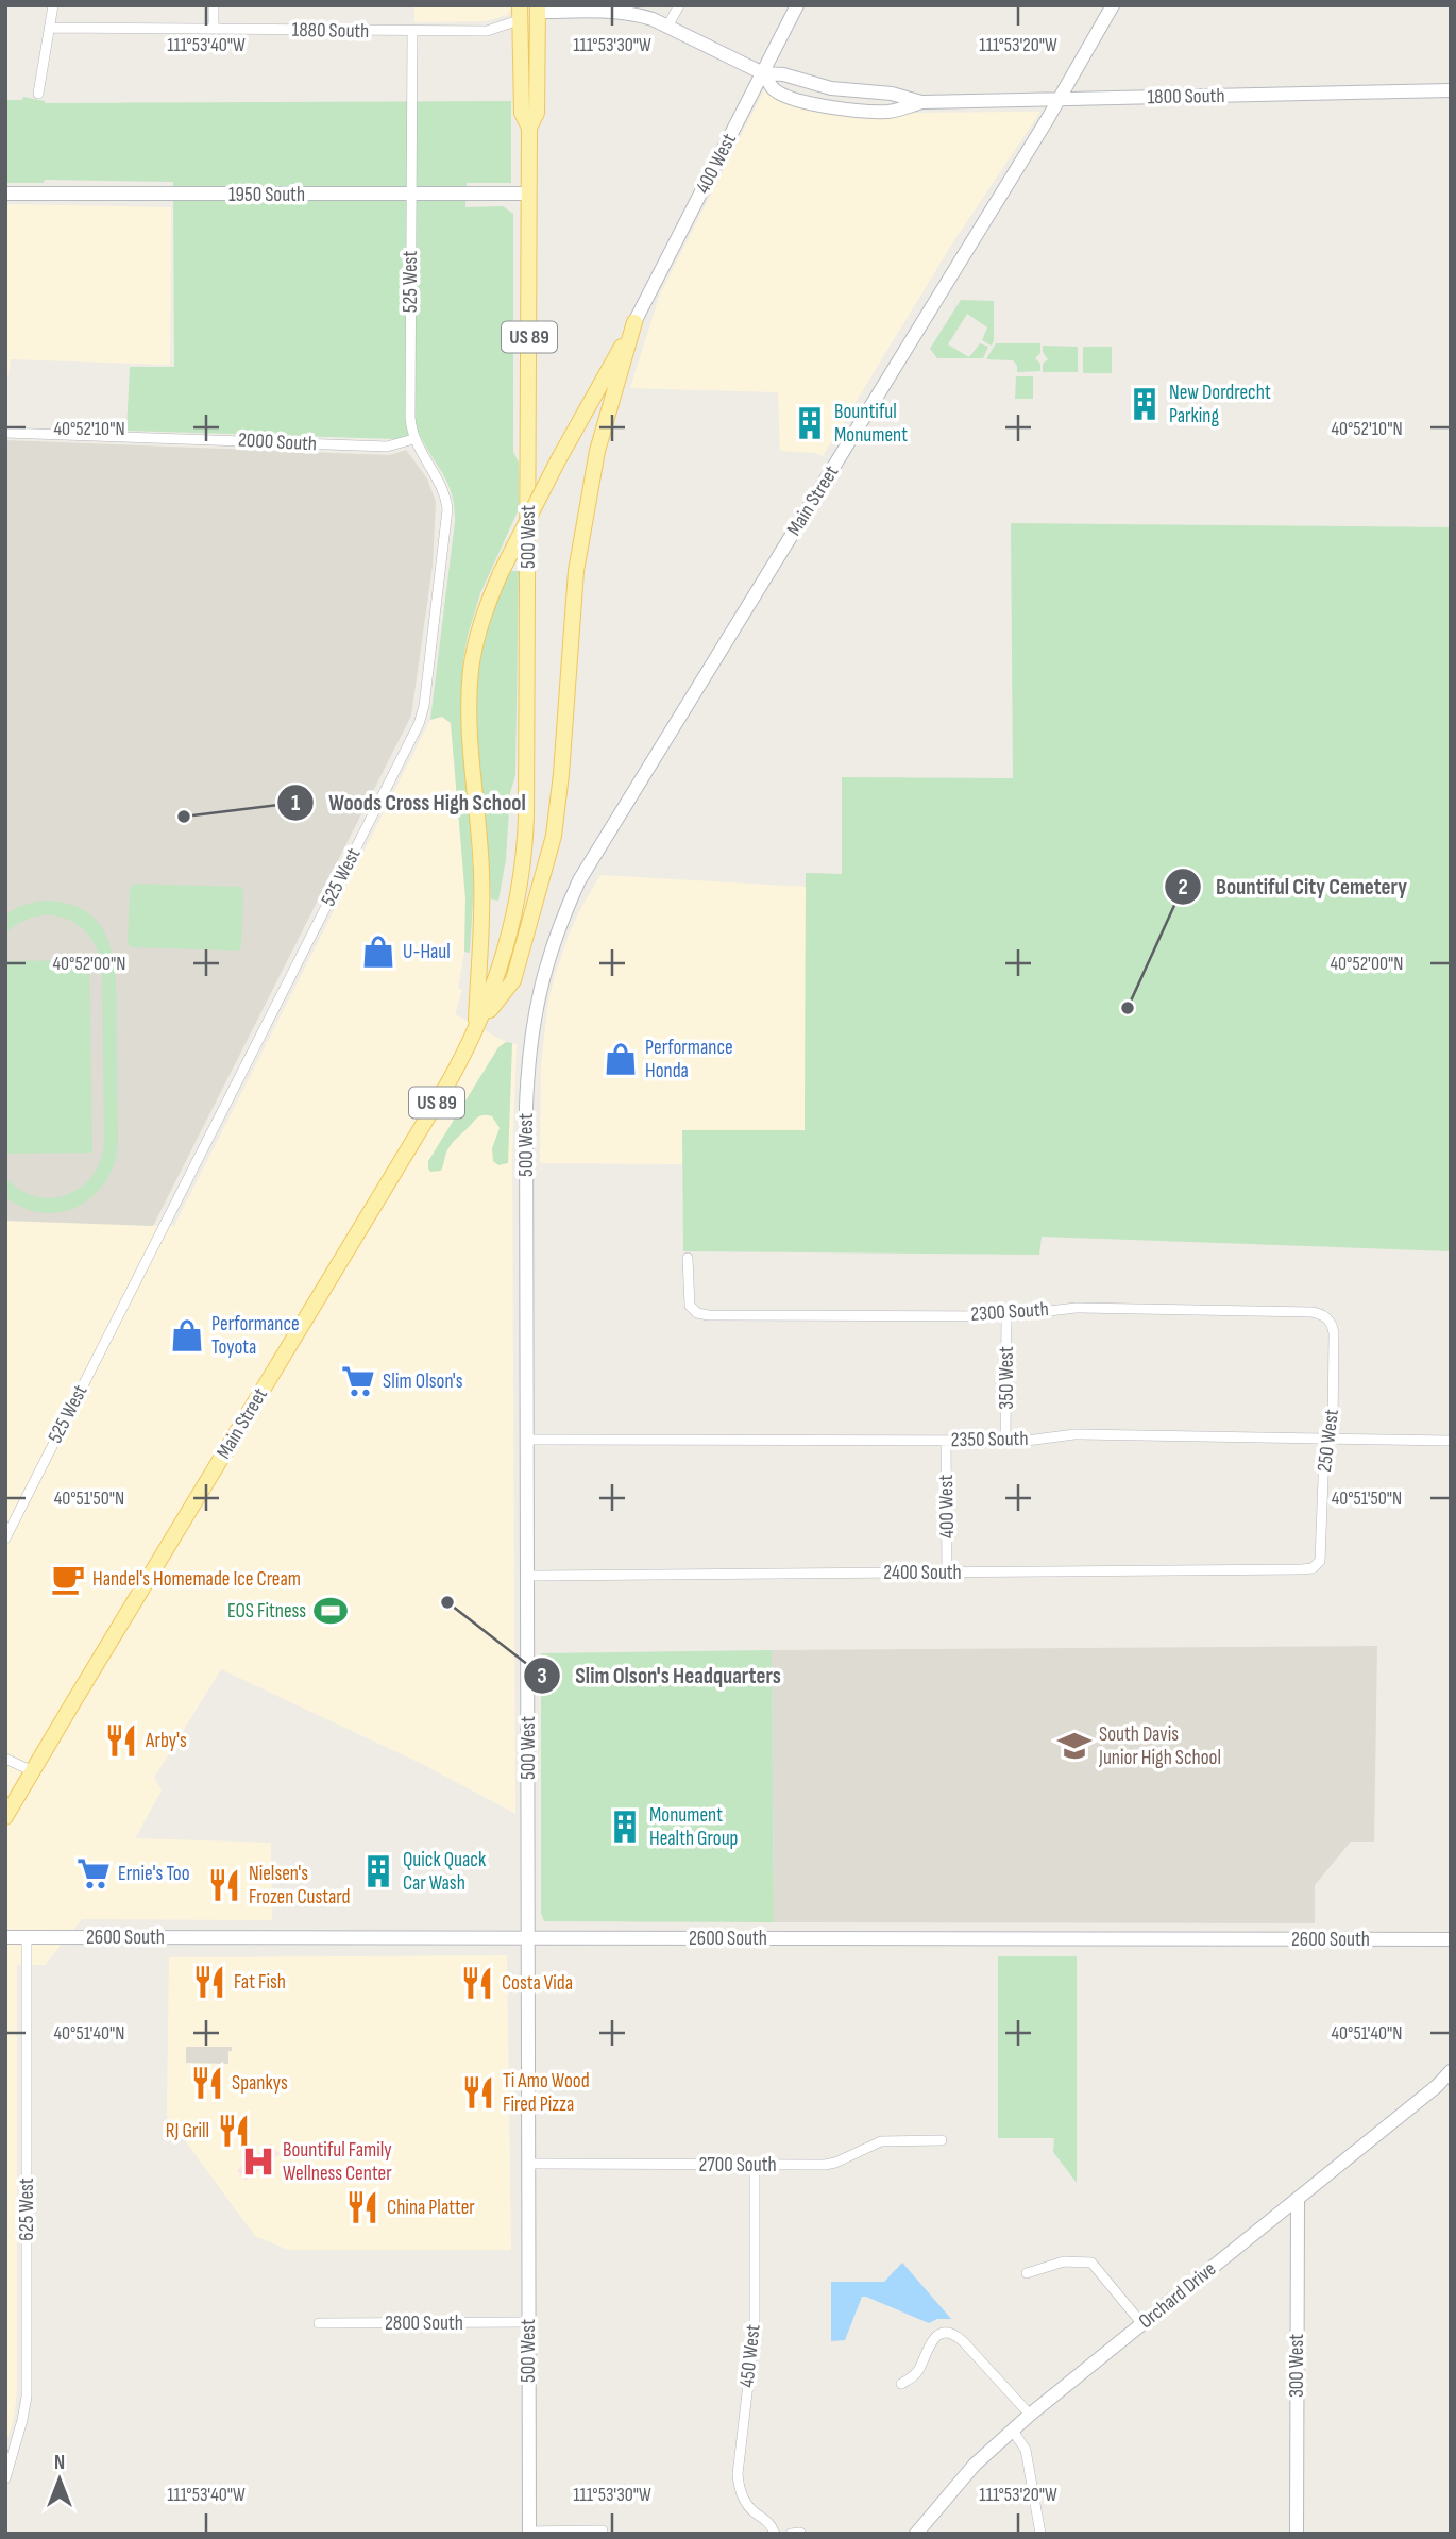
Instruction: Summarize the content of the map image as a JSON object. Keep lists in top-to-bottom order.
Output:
{
  "streets": {
    "main road": ["US 89", "Main Street", "500 West"],
    "street": [
      "1880 South",
      "1800 South",
      "400 West",
      "1950 South",
      "525 West",
      "2000 South",
      "2300 South",
      "350 West",
      "2350 South",
      "250 West",
      "2400 South",
      "2600 South",
      "2700 South",
      "625 West",
      "Orchard Drive",
      "2800 South",
      "450 West",
      "300 West"
    ]
  },
  "crossings": [
    ["1880 South", "525 West"],
    ["1880 South", "500 West"],
    ["1800 South", "400 West"],
    ["1800 South", "Main Street"],
    ["1800 South", "500 West"],
    ["400 West", "2350 South"],
    ["400 West", "2400 South"],
    ["1950 South", "525 West"],
    ["1950 South", "500 West"],
    ["525 West", "2000 South"],
    ["Main Street", "500 West"],
    ["500 West", "2350 South"],
    ["500 West", "2400 South"],
    ["500 West", "2600 South"],
    ["500 West", "2700 South"],
    ["500 West", "2800 South"],
    ["2300 South", "350 West"],
    ["2300 South", "250 West"],
    ["350 West", "2350 South"],
    ["2350 South", "250 West"],
    ["250 West", "2400 South"],
    ["2600 South", "625 West"],
    ["2700 South", "450 West"],
    ["Orchard Drive", "300 West"]
  ],
  "places": {
    "building": [
      "New Dordrecht Parking",
      "Bountiful Monument",
      "Monument Health Group",
      "Quick Quack Car Wash"
    ],
    "other": ["Woods Cross High School", "Bountiful City Cemetery", "Slim Olson's Headquarters"],
    "shop": ["U-Haul", "Performance Honda", "Performance Toyota"],
    "supermarket": ["Slim Olson's", "Ernie's Too"],
    "cafe": ["Handel's Homemade Ice Cream"],
    "sports": ["EOS Fitness"],
    "restaurant": [
      "Arby's",
      "Nielsen's Frozen Custard",
      "Fat Fish",
      "Costa Vida",
      "Spankys",
      "Ti Amo Wood Fired Pizza",
      "RJ Grill",
      "China Platter"
    ],
    "school or university": ["South Davis Junior High School"],
    "hospital": ["Bountiful Family Wellness Center"]
  },
  "north": "top",
  "coordinates": [
    "111°53'40\"W",
    "111°53'30\"W",
    "111°53'20\"W",
    "40°52'10\"N",
    "40°52'00\"N",
    "40°51'50\"N",
    "40°51'40\"N"
  ]
}
